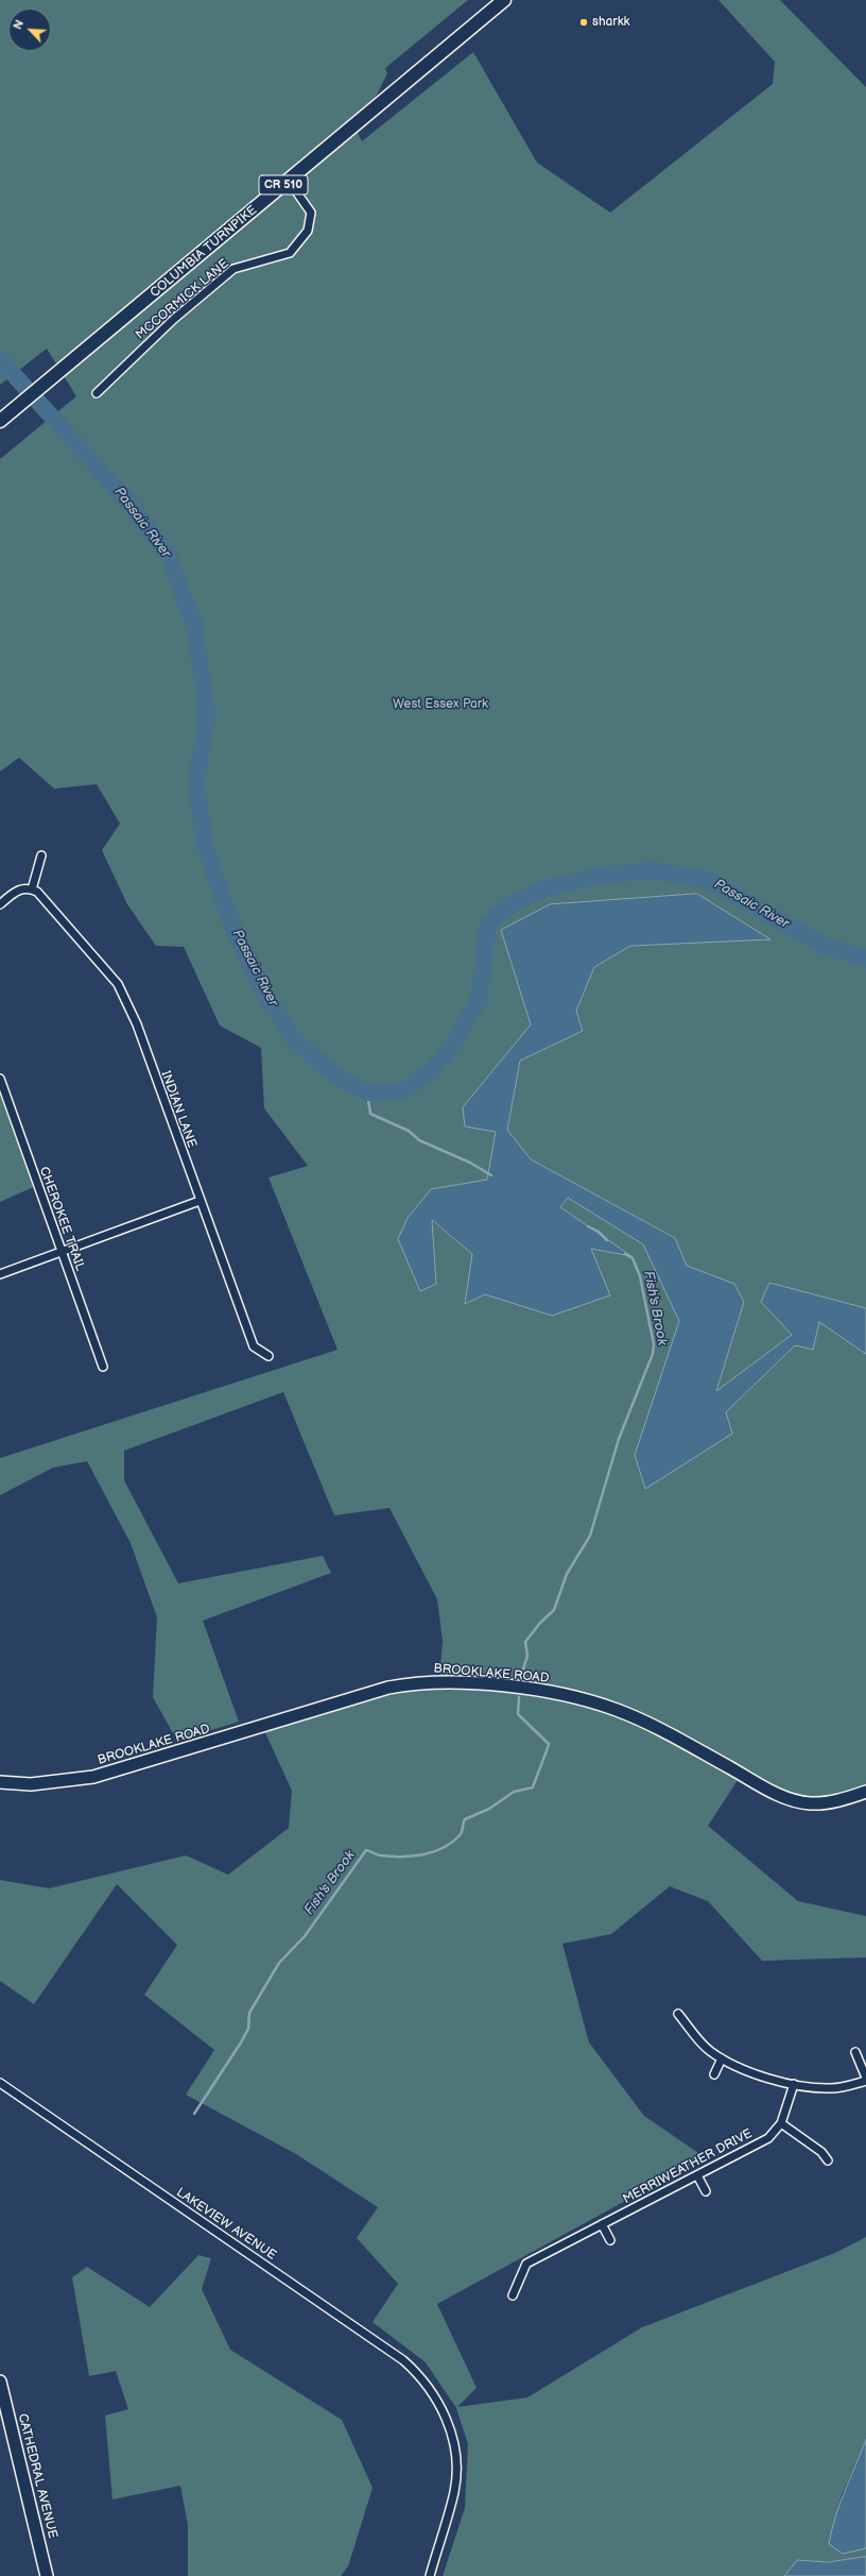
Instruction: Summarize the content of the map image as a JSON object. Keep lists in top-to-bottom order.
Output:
{
  "streets": {
    "main road": ["CR 510", "COLUMBIA TURNPIKE"],
    "street": [
      "MCCORMICK LANE",
      "INDIAN LANE",
      "CHEROKEE TRAIL",
      "BROOKLAKE ROAD",
      "MERRIWEATHER DRIVE",
      "LAKEVIEW AVENUE",
      "CATHEDRAL AVENUE"
    ]
  },
  "crossings": [
    ["COLUMBIA TURNPIKE", "MCCORMICK LANE"]
  ],
  "water": ["Passaic River", "Fish's Brook"],
  "parks": ["West Essex Park"],
  "places": ["sharkk"],
  "north": "top left"
}
